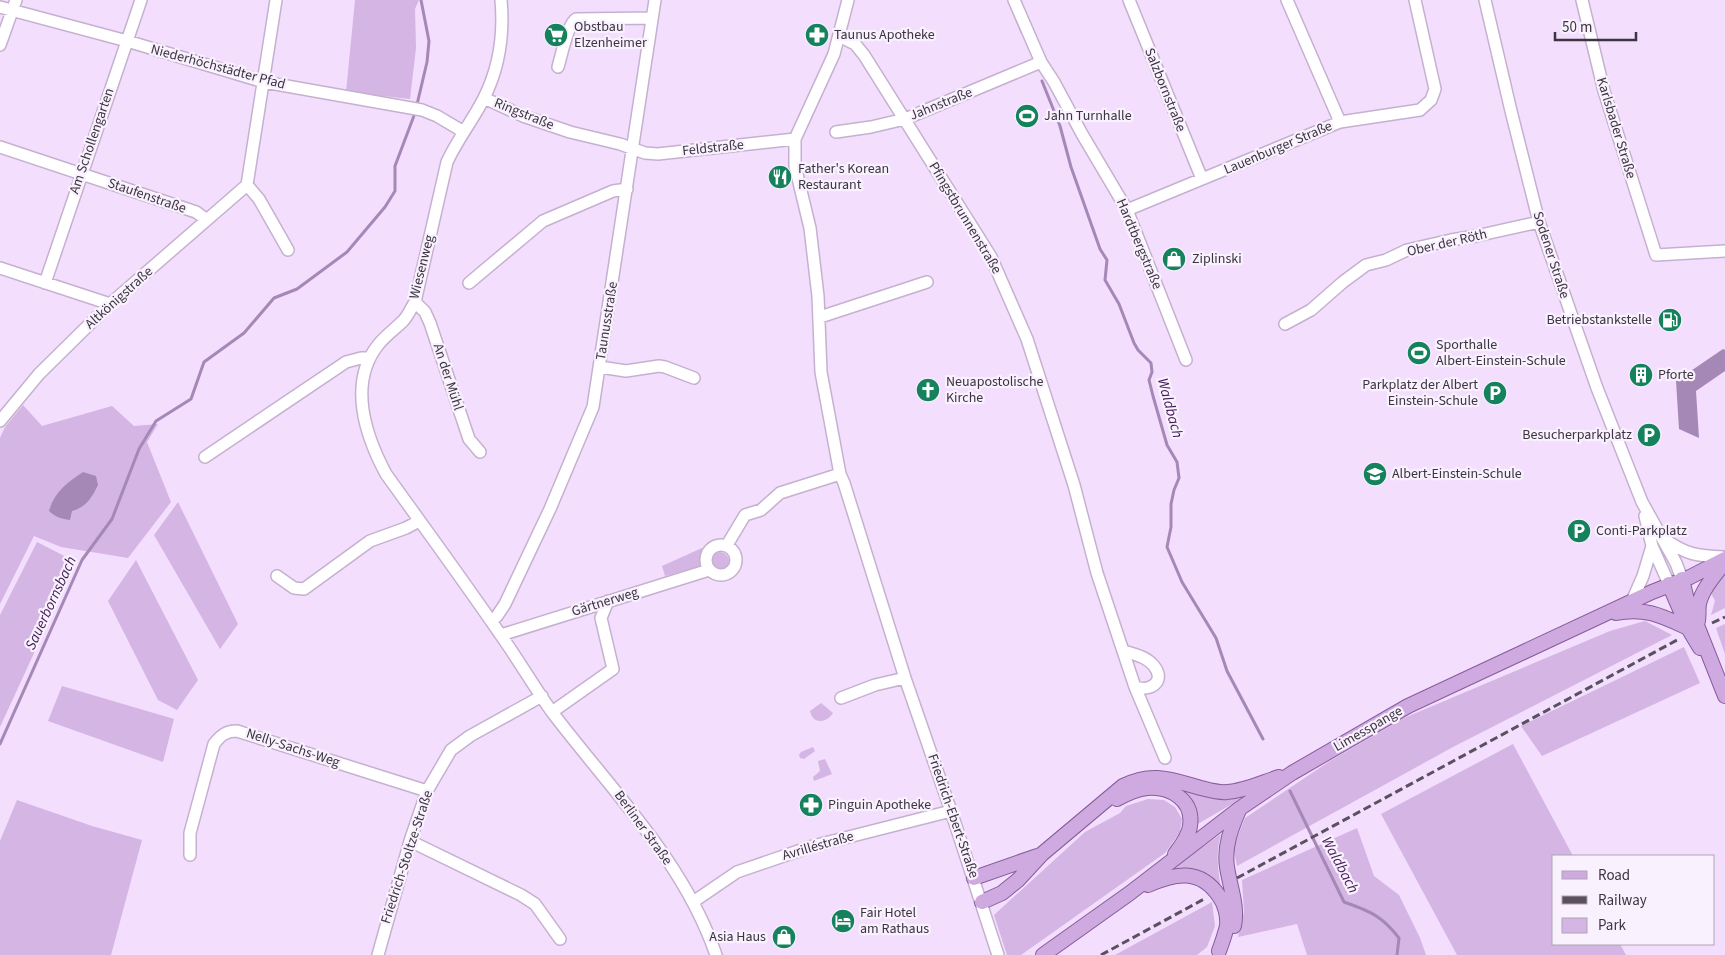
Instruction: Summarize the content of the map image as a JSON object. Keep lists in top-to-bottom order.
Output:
{
  "streets": {
    "main road": ["Sodener Straße", "Limesspange"],
    "street": [
      "Niederhöchstädter Pfad",
      "Salzbornstraße",
      "Jahnstraße",
      "Ringstraße",
      "Karlsbader Straße",
      "Am Schollengarten",
      "Feldstraße",
      "Lauenburger Straße",
      "Staufenstraße",
      "Pfingstbrunnenstraße",
      "Ober der Röth",
      "Hardtbergstraße",
      "Wiesenweg",
      "Altkönigstraße",
      "Taunusstraße",
      "An der Mühl",
      "Gärtnerweg",
      "Nelly-Sachs-Weg",
      "Friedrich-Ebert-Straße",
      "Berliner Straße",
      "Avrilléstraße",
      "Friedrich-Stoltze-Straße"
    ]
  },
  "crossings": [
    ["Niederhöchstädter Pfad", "Am Schollengarten"],
    ["Niederhöchstädter Pfad", "Wiesenweg"],
    ["Salzbornstraße", "Lauenburger Straße"],
    ["Jahnstraße", "Pfingstbrunnenstraße"],
    ["Jahnstraße", "Hardtbergstraße"],
    ["Ringstraße", "Feldstraße"],
    ["Ringstraße", "Wiesenweg"],
    ["Ringstraße", "Taunusstraße"],
    ["Am Schollengarten", "Staufenstraße"],
    ["Feldstraße", "Taunusstraße"],
    ["Feldstraße", "Friedrich-Ebert-Straße"],
    ["Lauenburger Straße", "Hardtbergstraße"],
    ["Staufenstraße", "Altkönigstraße"],
    ["Pfingstbrunnenstraße", "Friedrich-Ebert-Straße"],
    ["Ober der Röth", "Sodener Straße"],
    ["Sodener Straße", "Limesspange"],
    ["Wiesenweg", "An der Mühl"],
    ["Wiesenweg", "Berliner Straße"],
    ["Taunusstraße", "Berliner Straße"],
    ["Gärtnerweg", "Berliner Straße"],
    ["Nelly-Sachs-Weg", "Friedrich-Stoltze-Straße"],
    ["Friedrich-Ebert-Straße", "Avrilléstraße"],
    ["Berliner Straße", "Avrilléstraße"],
    ["Berliner Straße", "Friedrich-Stoltze-Straße"]
  ],
  "water": ["Waldbach", "Sauerbornsbach"],
  "places": {
    "supermarket": ["Obstbau Elzenheimer"],
    "pharmacy": ["Taunus Apotheke", "Pinguin Apotheke"],
    "sports": ["Jahn Turnhalle", "Sporthalle Albert-Einstein-Schule"],
    "restaurant": ["Father's Korean Restaurant"],
    "shop": ["Ziplinski", "Asia Haus"],
    "fuel station": ["Betriebstankstelle"],
    "building": ["Pforte"],
    "church": ["Neuapostolische Kirche"],
    "parking": ["Parkplatz der Albert Einstein-Schule", "Besucherparkplatz", "Conti-Parkplatz"],
    "school or university": ["Albert-Einstein-Schule"],
    "hotel": ["Fair Hotel am Rathaus"]
  },
  "legend": ["Road", "Railway", "Park"],
  "scale_bar": "50 m"
}
